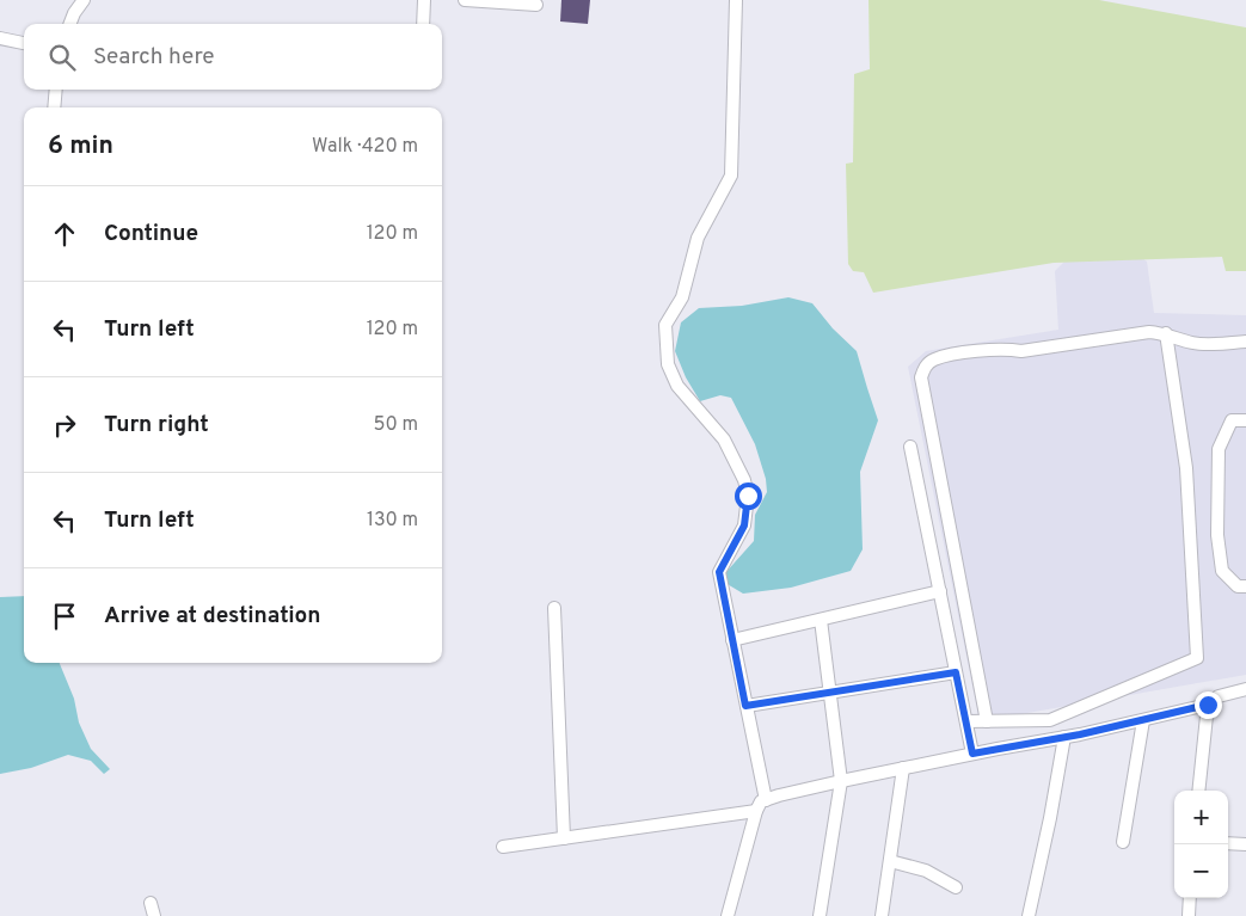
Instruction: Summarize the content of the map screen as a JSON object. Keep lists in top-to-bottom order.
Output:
{
  "page": {
    "search": "Search here",
    "heading": ["6 min", "Walk · 420 m"],
    "list": [
      ["Continue", "120 m"],
      ["Turn left", "120 m"],
      ["Turn right", "50 m"],
      ["Turn left", "130 m"],
      "Arrive at destination"
    ],
    "map_buttons": ["+", "−"]
  }
}
